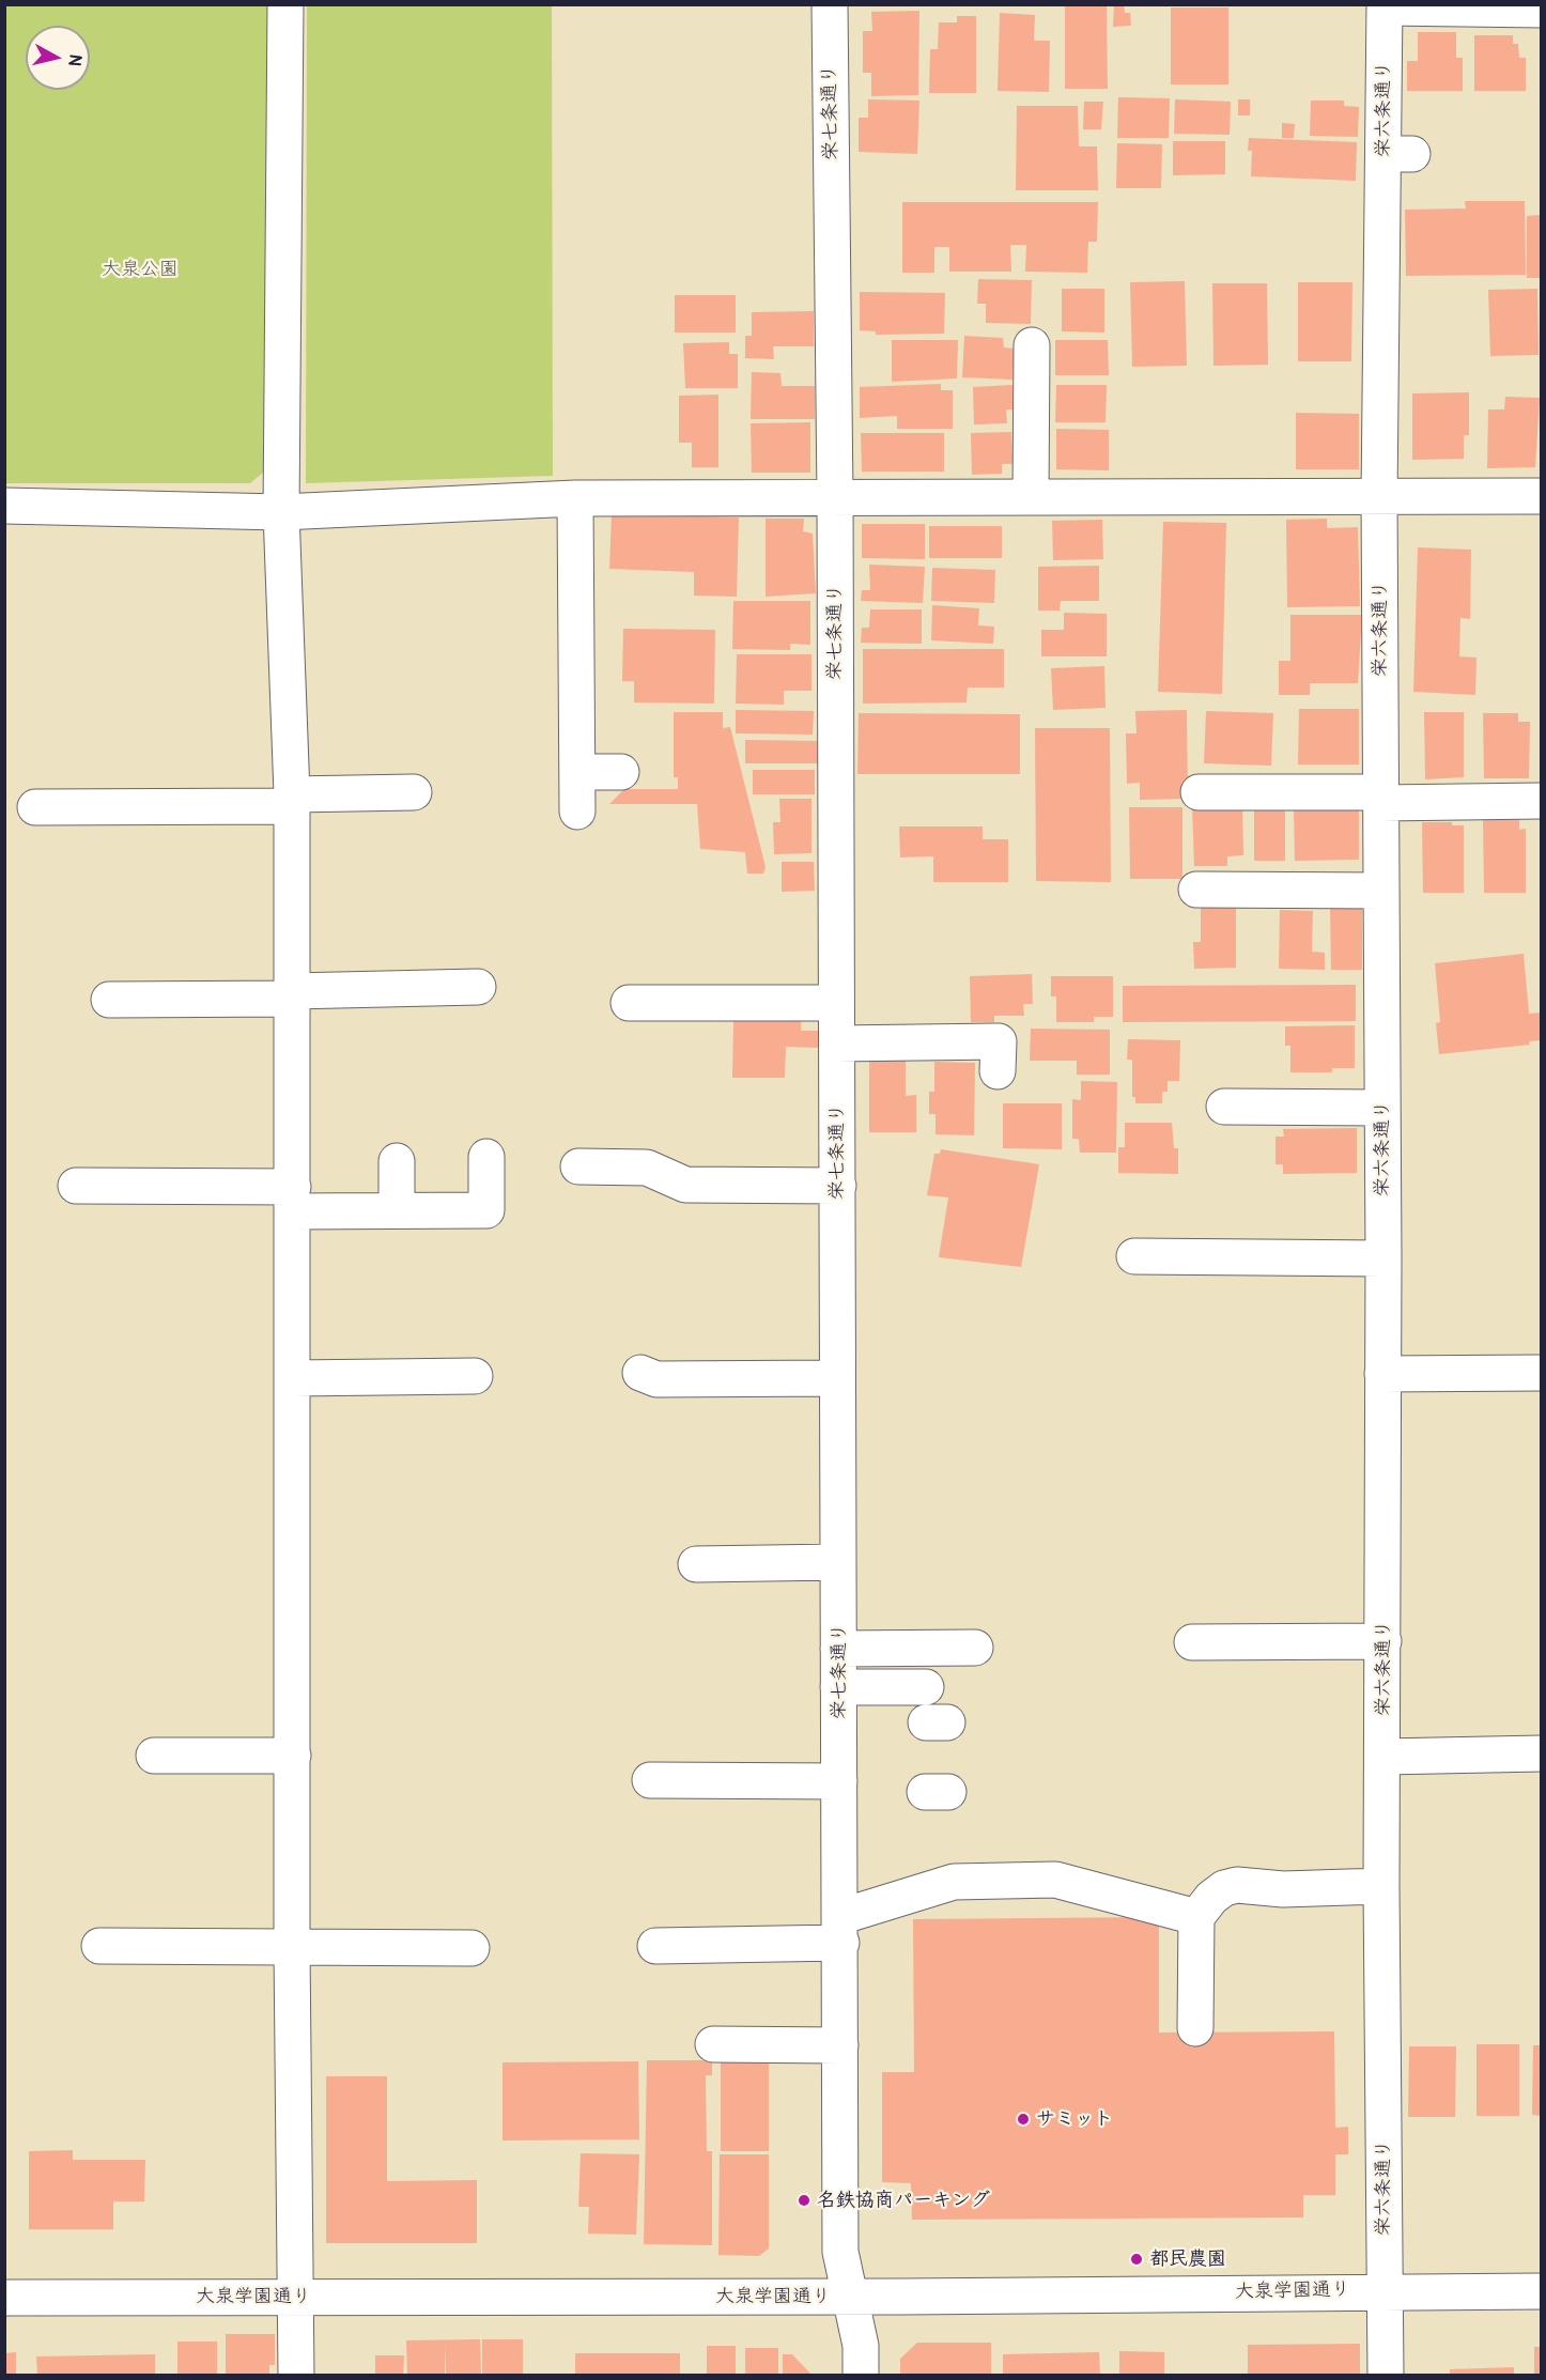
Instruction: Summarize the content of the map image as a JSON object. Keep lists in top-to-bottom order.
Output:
{
  "streets": {
    "street": ["栄六条通り", "栄七条通り", "大泉学園通り"]
  },
  "crossings": [
    ["栄六条通り", "大泉学園通り"],
    ["栄七条通り", "大泉学園通り"]
  ],
  "parks": ["大泉公園"],
  "places": ["サミット", "名鉄協商パーキング", "都民農園"],
  "north": "right"
}
